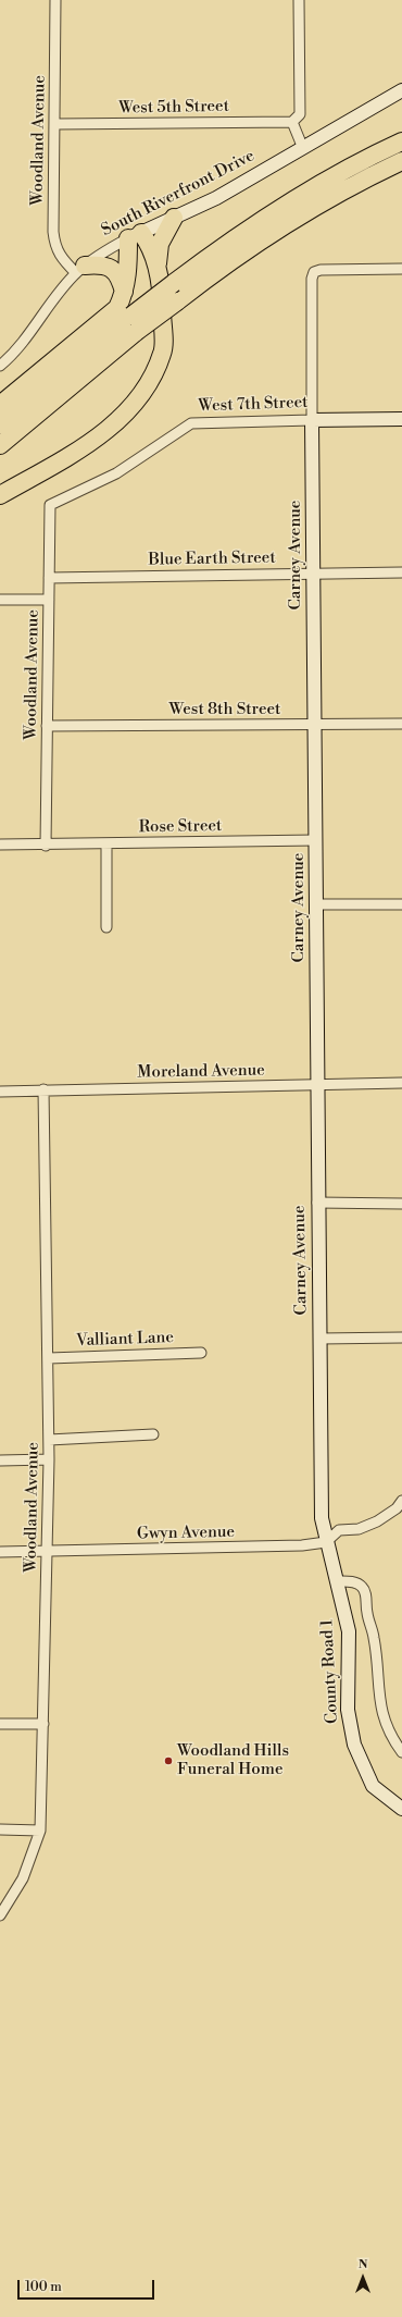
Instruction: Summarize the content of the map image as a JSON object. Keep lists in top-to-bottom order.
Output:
{
  "streets": {
    "main road": [
      "South Riverfront Drive",
      "West 7th Street",
      "Carney Avenue",
      "County Road 1"
    ],
    "street": [
      "West 5th Street",
      "Woodland Avenue",
      "Blue Earth Street",
      "West 8th Street",
      "Rose Street",
      "Moreland Avenue",
      "Valliant Lane",
      "Gwyn Avenue"
    ]
  },
  "crossings": [
    ["West 5th Street", "Woodland Avenue"],
    ["Woodland Avenue", "South Riverfront Drive"],
    ["Woodland Avenue", "West 7th Street"],
    ["Woodland Avenue", "Blue Earth Street"],
    ["Woodland Avenue", "West 8th Street"],
    ["Woodland Avenue", "Rose Street"],
    ["Woodland Avenue", "Moreland Avenue"],
    ["Woodland Avenue", "Valliant Lane"],
    ["Woodland Avenue", "Gwyn Avenue"],
    ["West 7th Street", "Carney Avenue"],
    ["Carney Avenue", "Blue Earth Street"],
    ["Carney Avenue", "West 8th Street"],
    ["Carney Avenue", "Rose Street"],
    ["Carney Avenue", "Moreland Avenue"],
    ["Carney Avenue", "Gwyn Avenue"],
    ["Carney Avenue", "County Road 1"],
    ["Gwyn Avenue", "County Road 1"]
  ],
  "places": ["Woodland Hills Funeral Home"],
  "scale_bar": "100 m",
  "north": "top"
}
